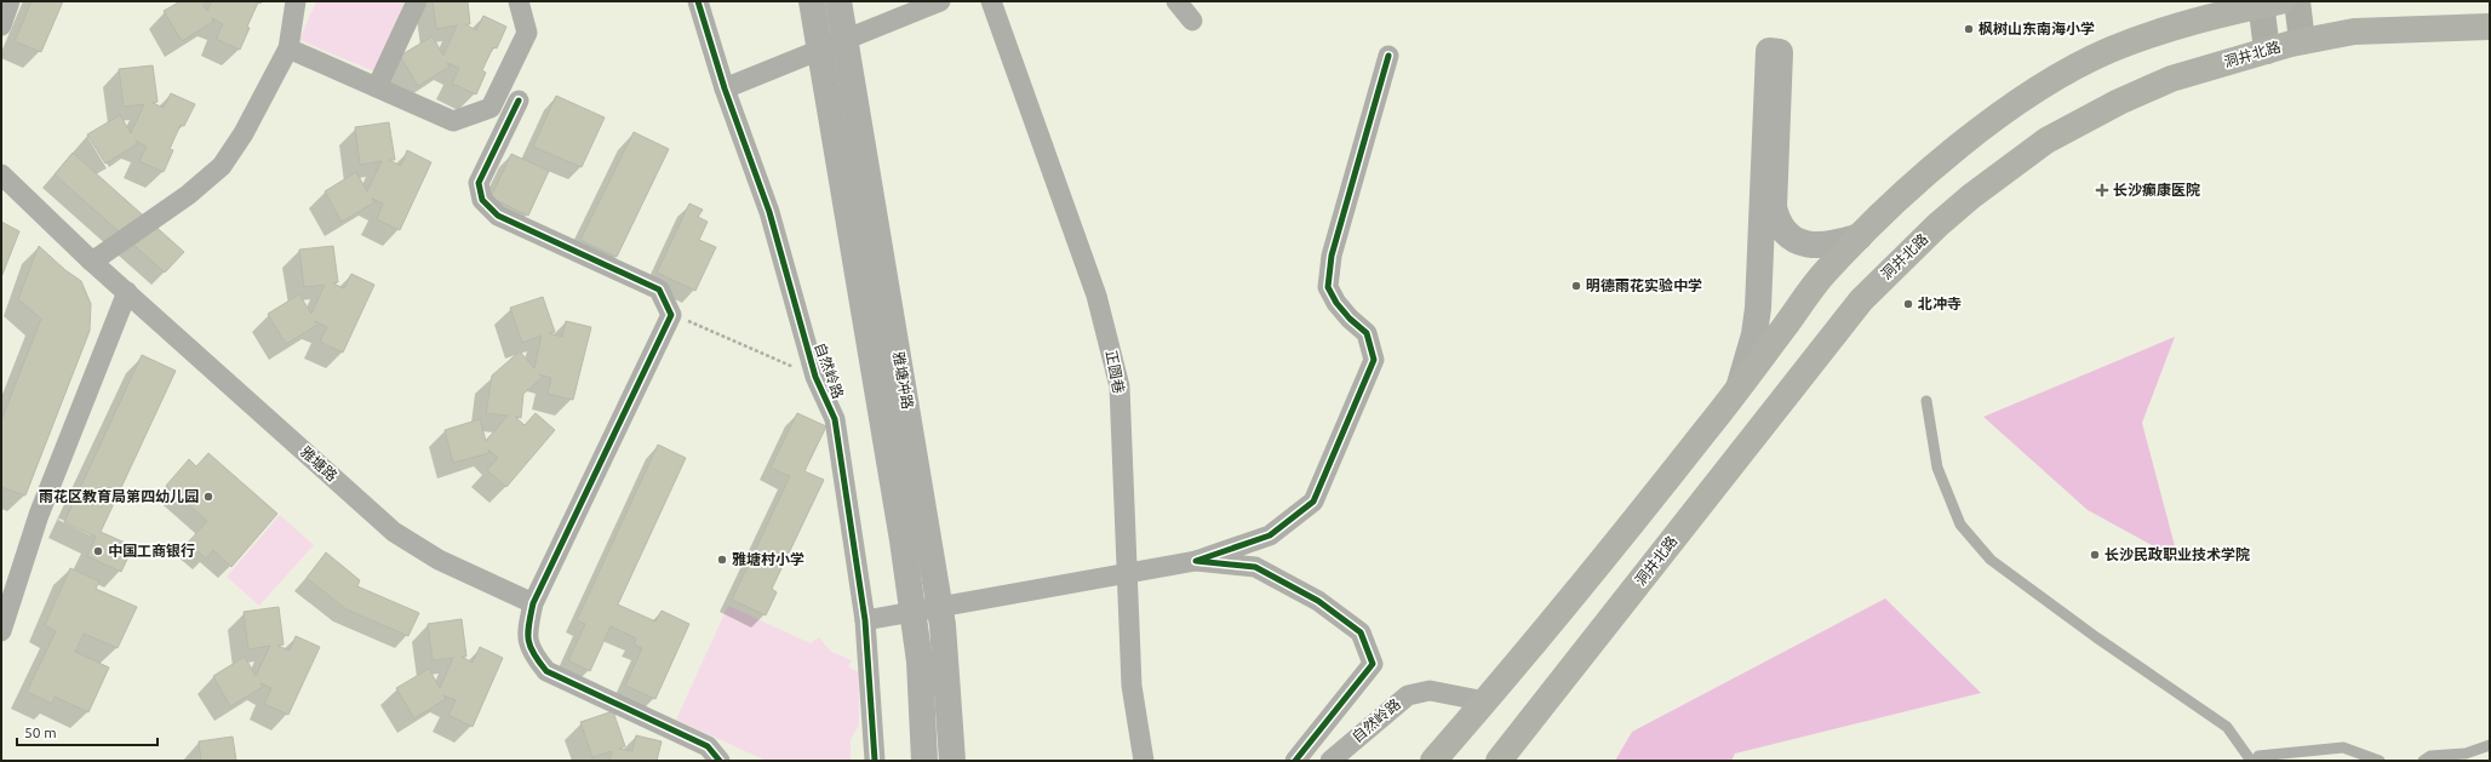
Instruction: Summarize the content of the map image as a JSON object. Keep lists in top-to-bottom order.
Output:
{
  "streets": {
    "main road": ["洞井北路"],
    "street": [
      "自然岭路",
      "正圆巷",
      "雅塘冲路",
      "雅塘路"
    ]
  },
  "places": {
    "other": [
      "枫树山东南海小学",
      "明德雨花实验中学",
      "北冲寺",
      "雨花区教育局第四幼儿园",
      "中国工商银行",
      "长沙民政职业技术学院",
      "雅塘村小学"
    ],
    "health": ["长沙癫康医院"]
  },
  "scale_bar": "50 m"
}
